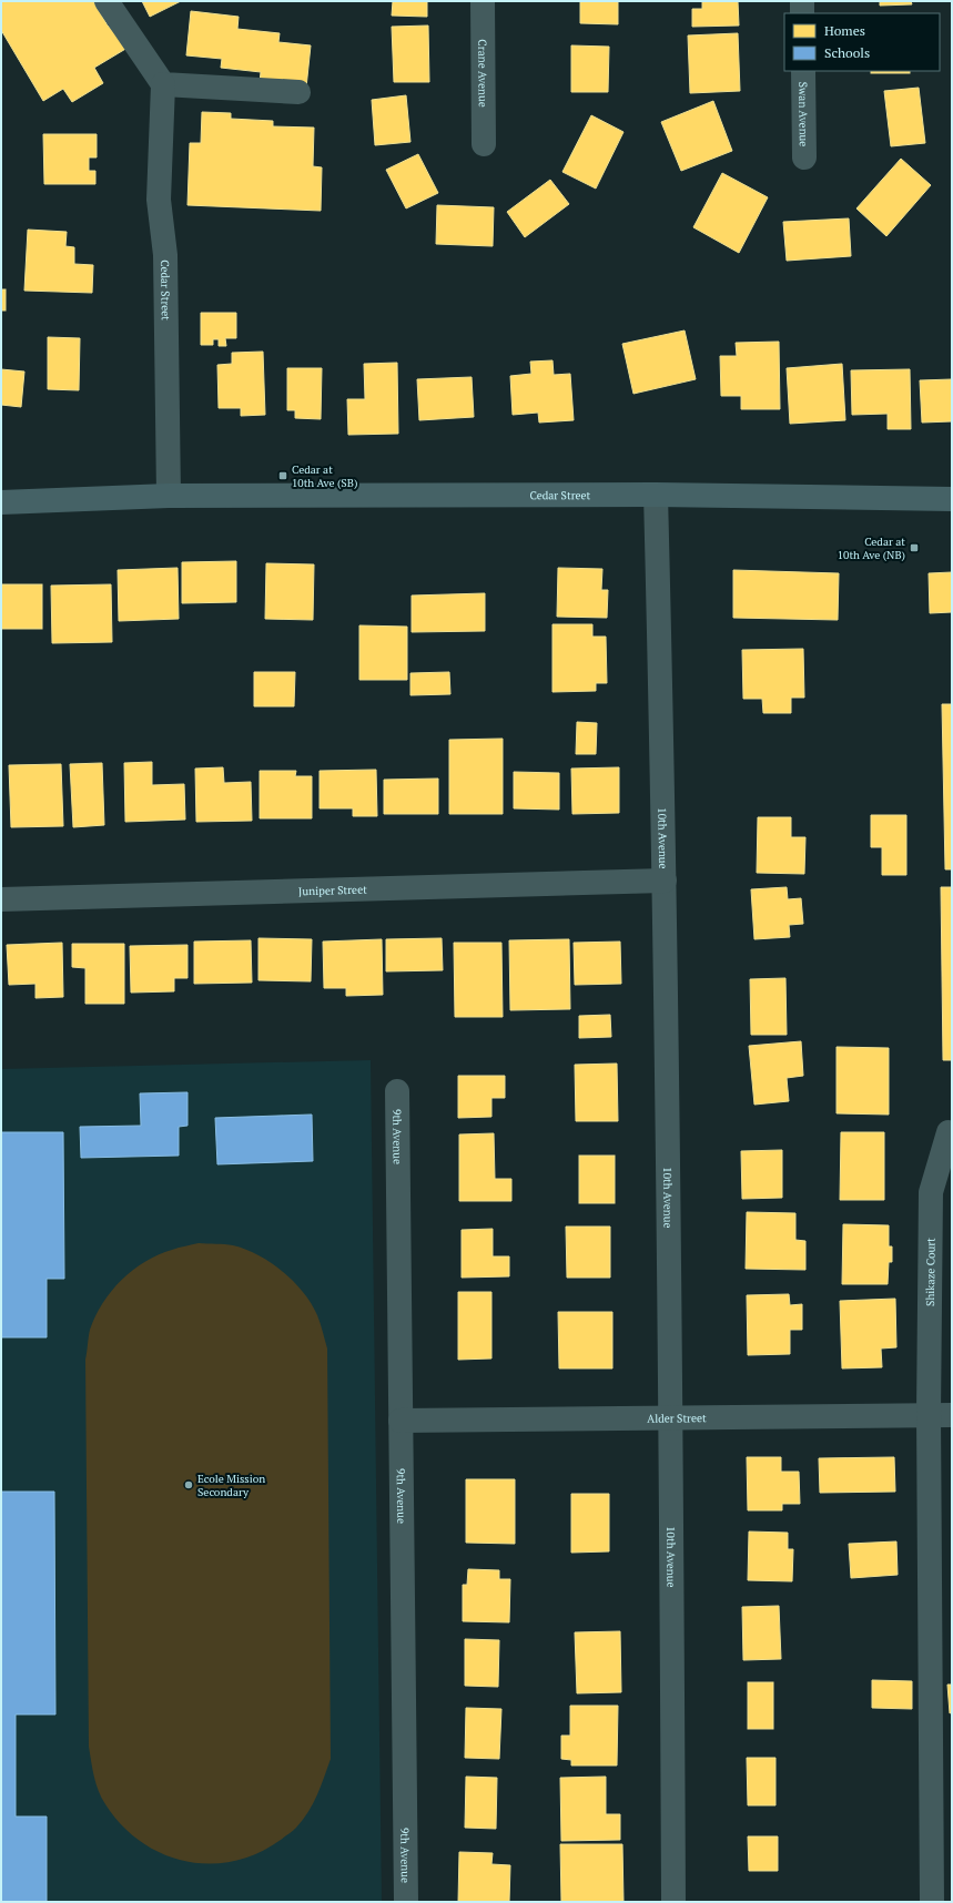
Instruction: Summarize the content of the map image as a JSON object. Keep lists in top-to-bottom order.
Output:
{
  "streets": {
    "main road": ["Cedar Street"],
    "street": [
      "Crane Avenue",
      "Swan Avenue",
      "10th Avenue",
      "Juniper Street",
      "9th Avenue",
      "Shikaze Court",
      "Alder Street"
    ]
  },
  "crossings": [
    ["Cedar Street", "10th Avenue"],
    ["10th Avenue", "Juniper Street"],
    ["10th Avenue", "Alder Street"],
    ["9th Avenue", "Alder Street"],
    ["Shikaze Court", "Alder Street"]
  ],
  "places": {
    "transit": ["Cedar at 10th Ave (SB)", "Cedar at 10th Ave (NB)"],
    "other": ["Ecole Mission Secondary"]
  },
  "legend": ["Homes", "Schools"]
}
